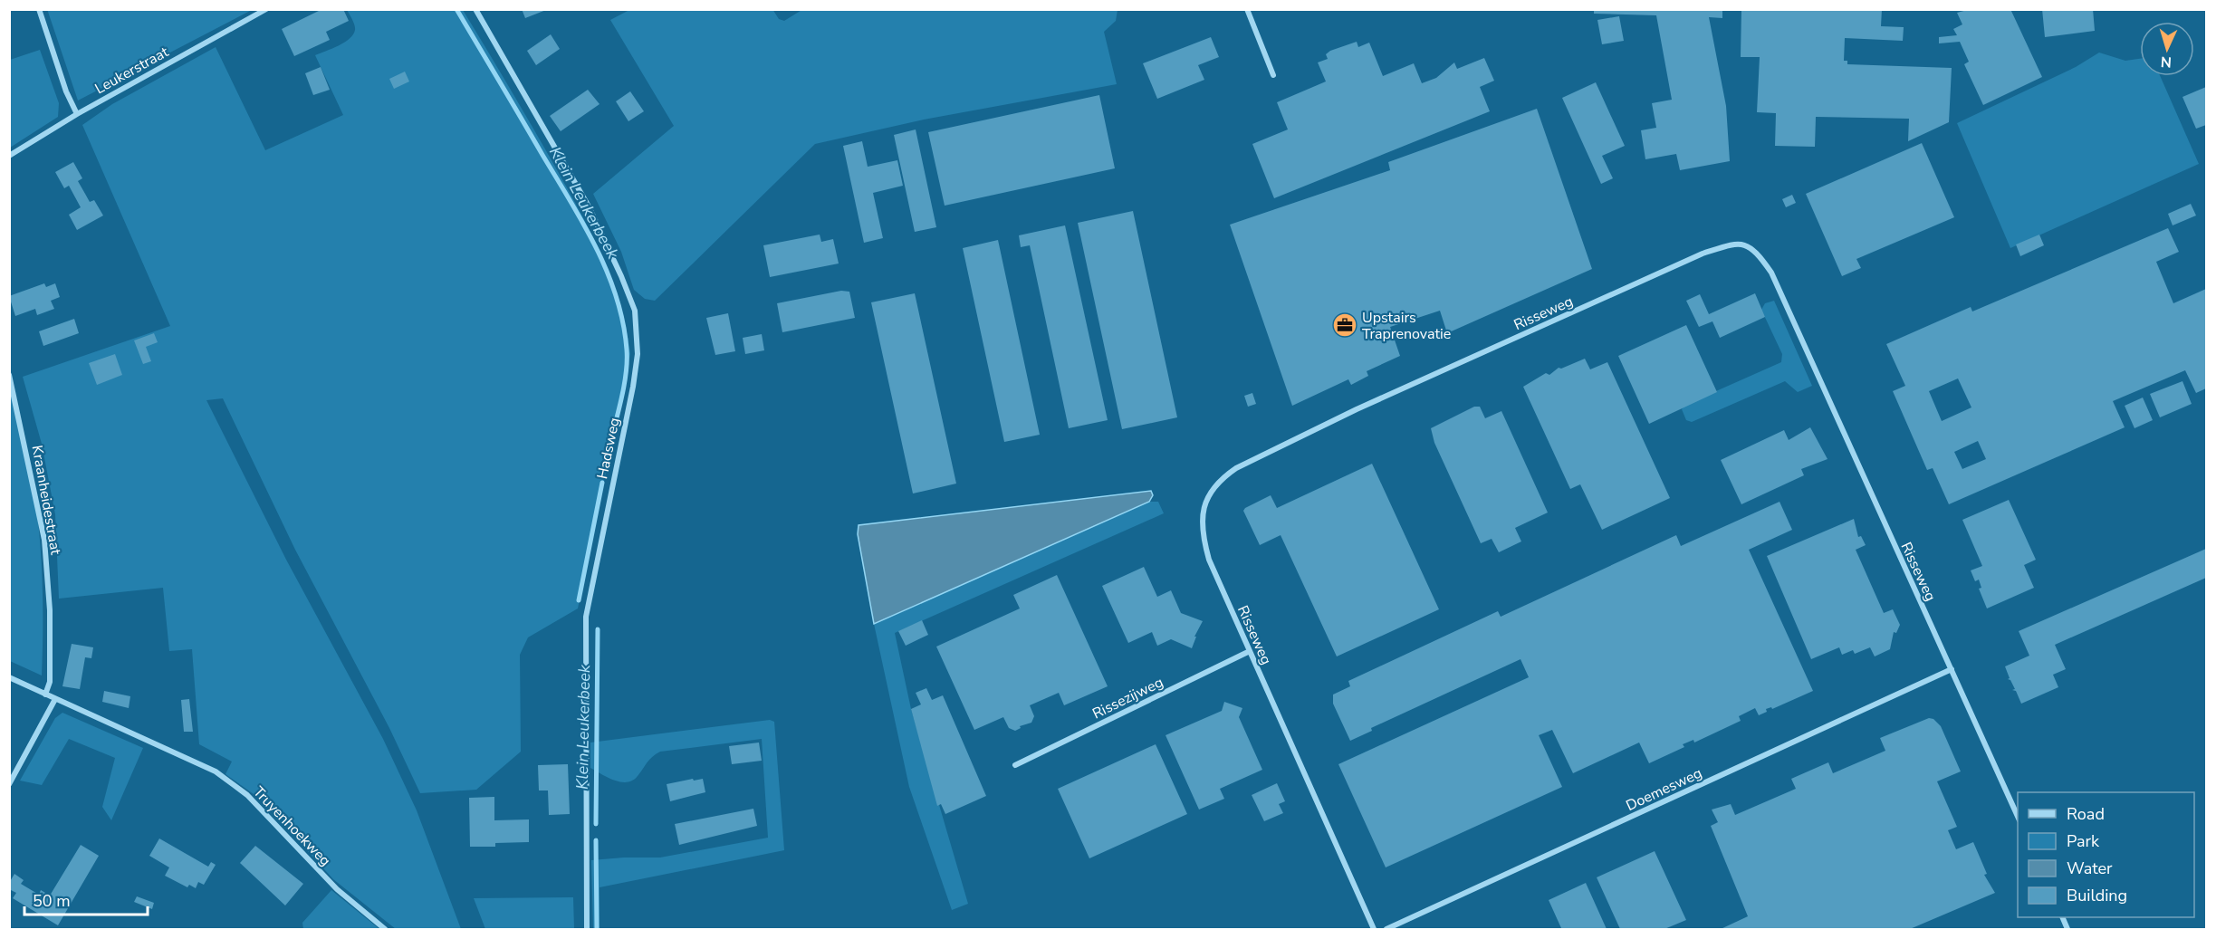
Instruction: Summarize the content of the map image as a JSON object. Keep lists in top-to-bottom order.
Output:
{
  "streets": {
    "street": [
      "Leukerstraat",
      "Risseweg",
      "Hadsweg",
      "Kraanheidestraat",
      "Rissezijweg",
      "Doemesweg",
      "Truyenhoekweg"
    ]
  },
  "crossings": [
    ["Risseweg", "Rissezijweg"],
    ["Risseweg", "Doemesweg"],
    ["Kraanheidestraat", "Truyenhoekweg"]
  ],
  "water": ["Klein Leukerbeek"],
  "places": {
    "office": ["Upstairs Traprenovatie"]
  },
  "legend": [
    "Road",
    "Park",
    "Water",
    "Building"
  ],
  "scale_bar": "50 m",
  "north": "bottom"
}
